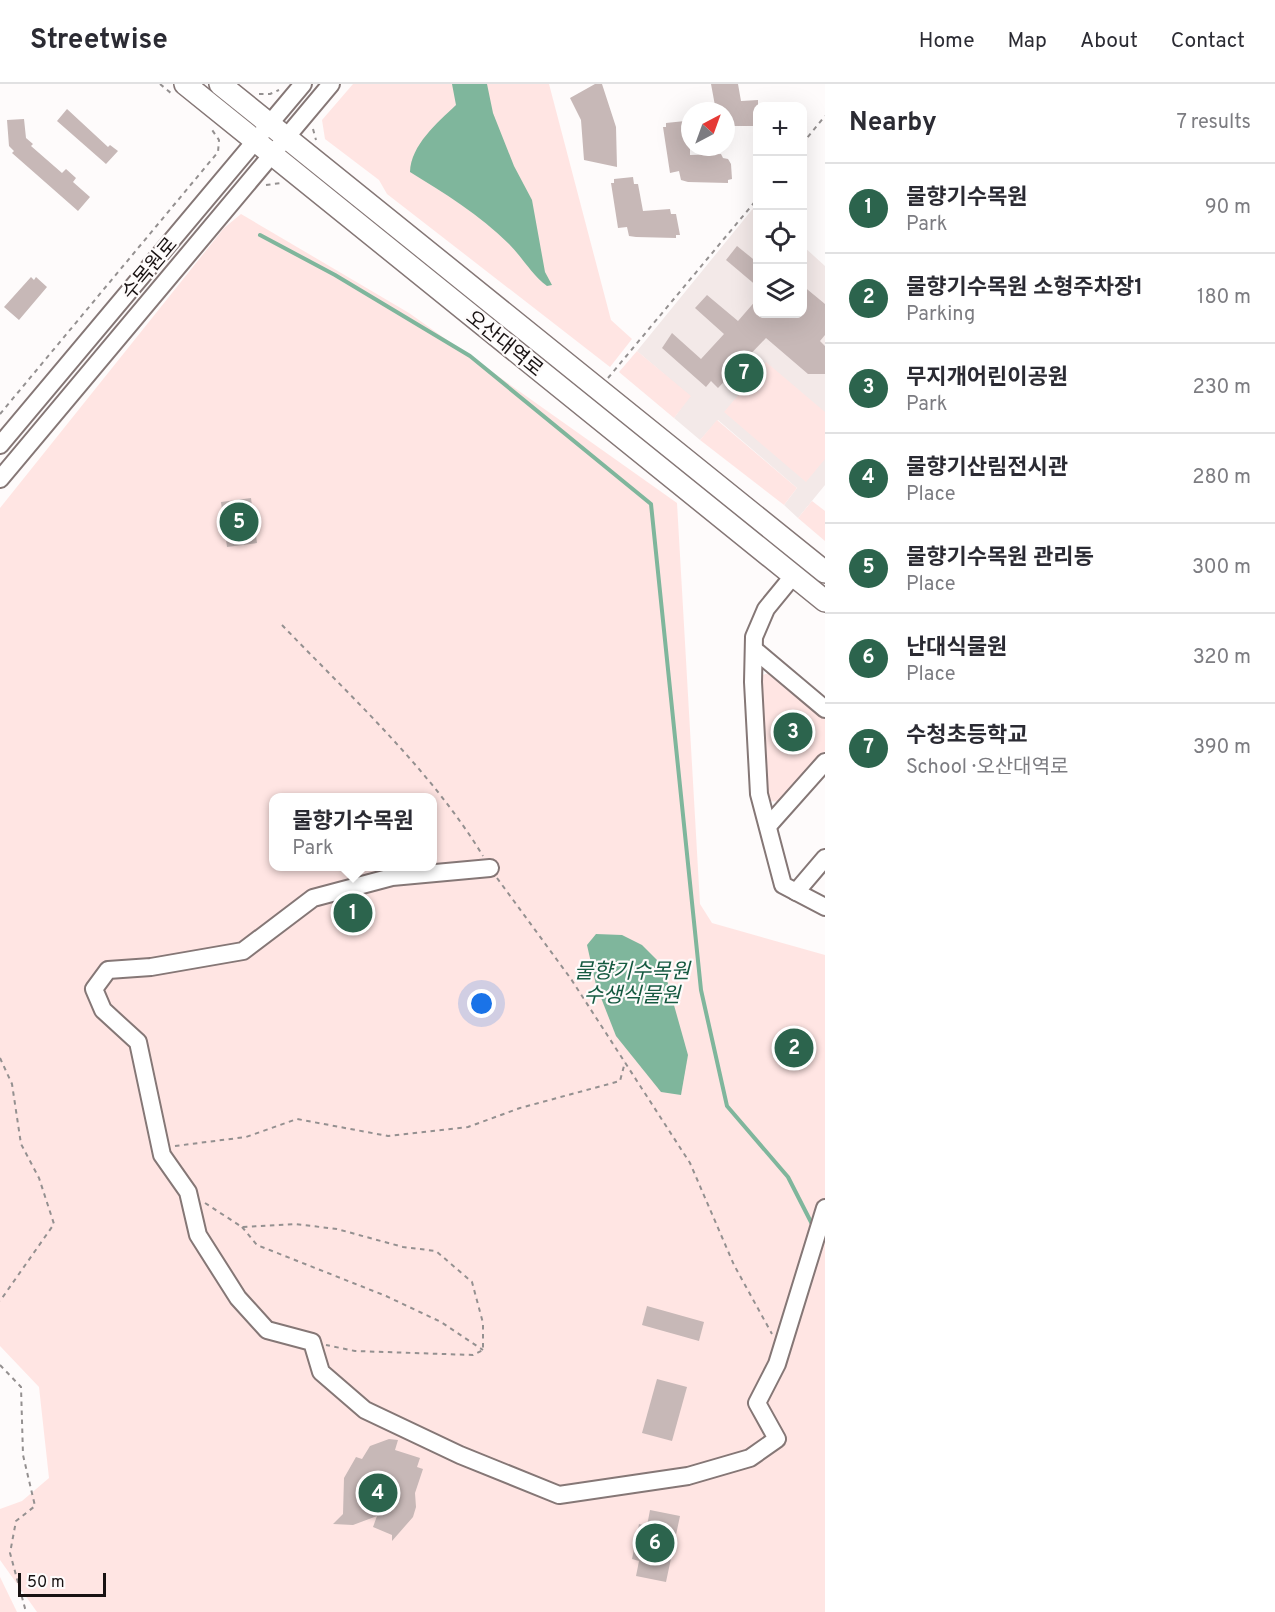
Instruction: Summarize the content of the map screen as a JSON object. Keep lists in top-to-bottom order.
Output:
{
  "streets": {
    "main road": ["오산대역로"],
    "street": ["수목원로"]
  },
  "crossings": [
    ["수목원로", "오산대역로"]
  ],
  "water": ["물향기수목원 수생식물원"],
  "scale_bar": "50 m",
  "north": "top right",
  "page": {
    "header": "Streetwise",
    "nav": [
      "Home",
      "Map",
      "About",
      "Contact"
    ],
    "heading": ["Nearby", "7 results"],
    "map_buttons": ["+", "−"],
    "list": [
      {
        "mark": "1",
        "name": "물향기수목원",
        "note": "Park",
        "value": "90 m"
      },
      {
        "mark": "2",
        "name": "물향기수목원 소형주차장1",
        "note": "Parking",
        "value": "180 m"
      },
      {
        "mark": "3",
        "name": "무지개어린이공원",
        "note": "Park",
        "value": "230 m"
      },
      {
        "mark": "4",
        "name": "물향기산림전시관",
        "note": "Place",
        "value": "280 m"
      },
      {
        "mark": "5",
        "name": "물향기수목원 관리동",
        "note": "Place",
        "value": "300 m"
      },
      {
        "mark": "6",
        "name": "난대식물원",
        "note": "Place",
        "value": "320 m"
      },
      {
        "mark": "7",
        "name": "수청초등학교",
        "note": "School · 오산대역로",
        "value": "390 m"
      }
    ],
    "pins": [
      "7",
      "5",
      "3",
      "1",
      "2",
      "4",
      "6"
    ],
    "popup": ["물향기수목원", "Park"],
    "scale": "50 m"
  }
}
